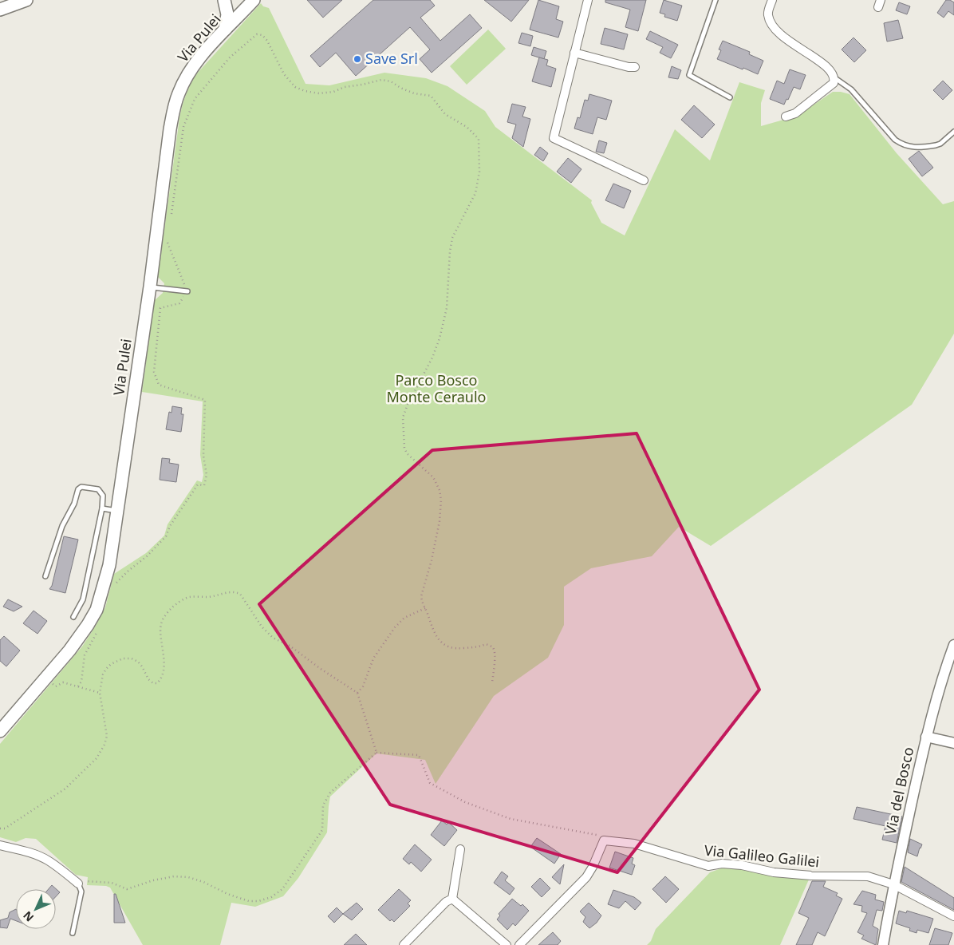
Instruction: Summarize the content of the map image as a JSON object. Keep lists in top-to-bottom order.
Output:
{
  "streets": {
    "main road": ["Via Pulei"],
    "street": ["Via del Bosco", "Via Galileo Galilei"]
  },
  "crossings": [
    ["Via del Bosco", "Via Galileo Galilei"]
  ],
  "parks": ["Parco Bosco Monte Ceraulo"],
  "places": ["Save Srl"],
  "north": "bottom left"
}
